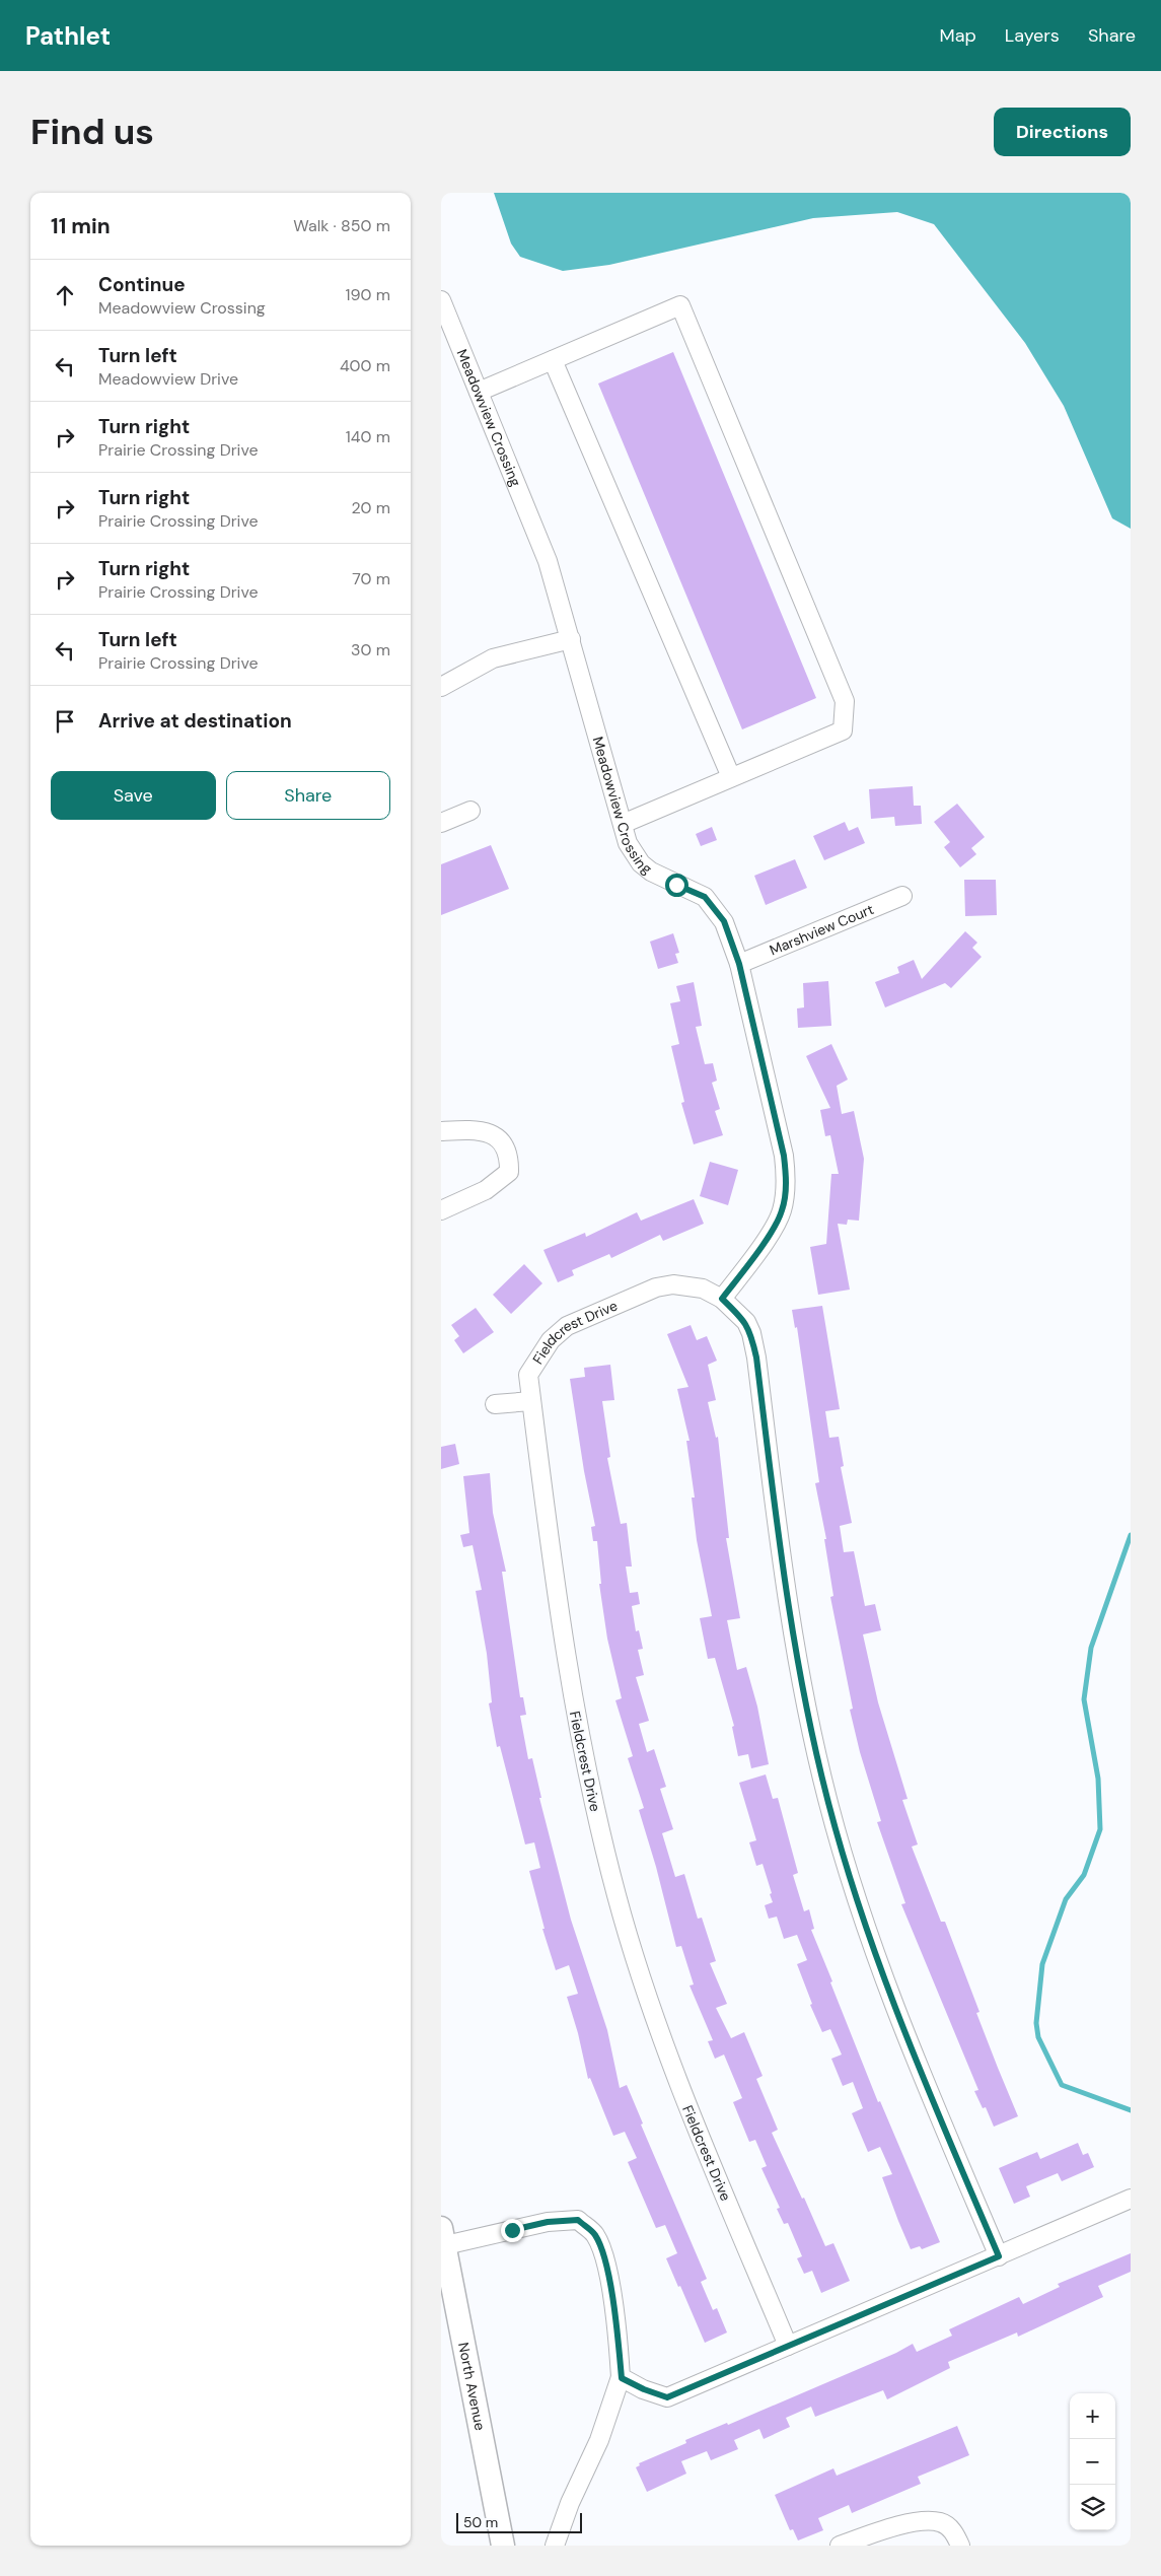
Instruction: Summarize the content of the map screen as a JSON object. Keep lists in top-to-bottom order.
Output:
{
  "streets": {
    "main road": ["North Avenue"],
    "street": ["Meadowview Crossing", "Marshview Court", "Fieldcrest Drive"]
  },
  "crossings": [
    ["Meadowview Crossing", "Marshview Court"],
    ["Meadowview Crossing", "Fieldcrest Drive"]
  ],
  "scale_bar": "50 m",
  "page": {
    "header": "Pathlet",
    "nav": ["Map", "Layers", "Share"],
    "buttons": [
      "Directions",
      ["Save", "Share"]
    ],
    "title": "Find us",
    "heading": ["11 min", "Walk · 850 m"],
    "list": [
      ["Continue", "Meadowview Crossing", "190 m"],
      ["Turn left", "Meadowview Drive", "400 m"],
      ["Turn right", "Prairie Crossing Drive", "140 m"],
      ["Turn right", "Prairie Crossing Drive", "20 m"],
      ["Turn right", "Prairie Crossing Drive", "70 m"],
      ["Turn left", "Prairie Crossing Drive", "30 m"],
      "Arrive at destination"
    ],
    "map_buttons": ["+", "−"],
    "scale": "50 m"
  }
}
